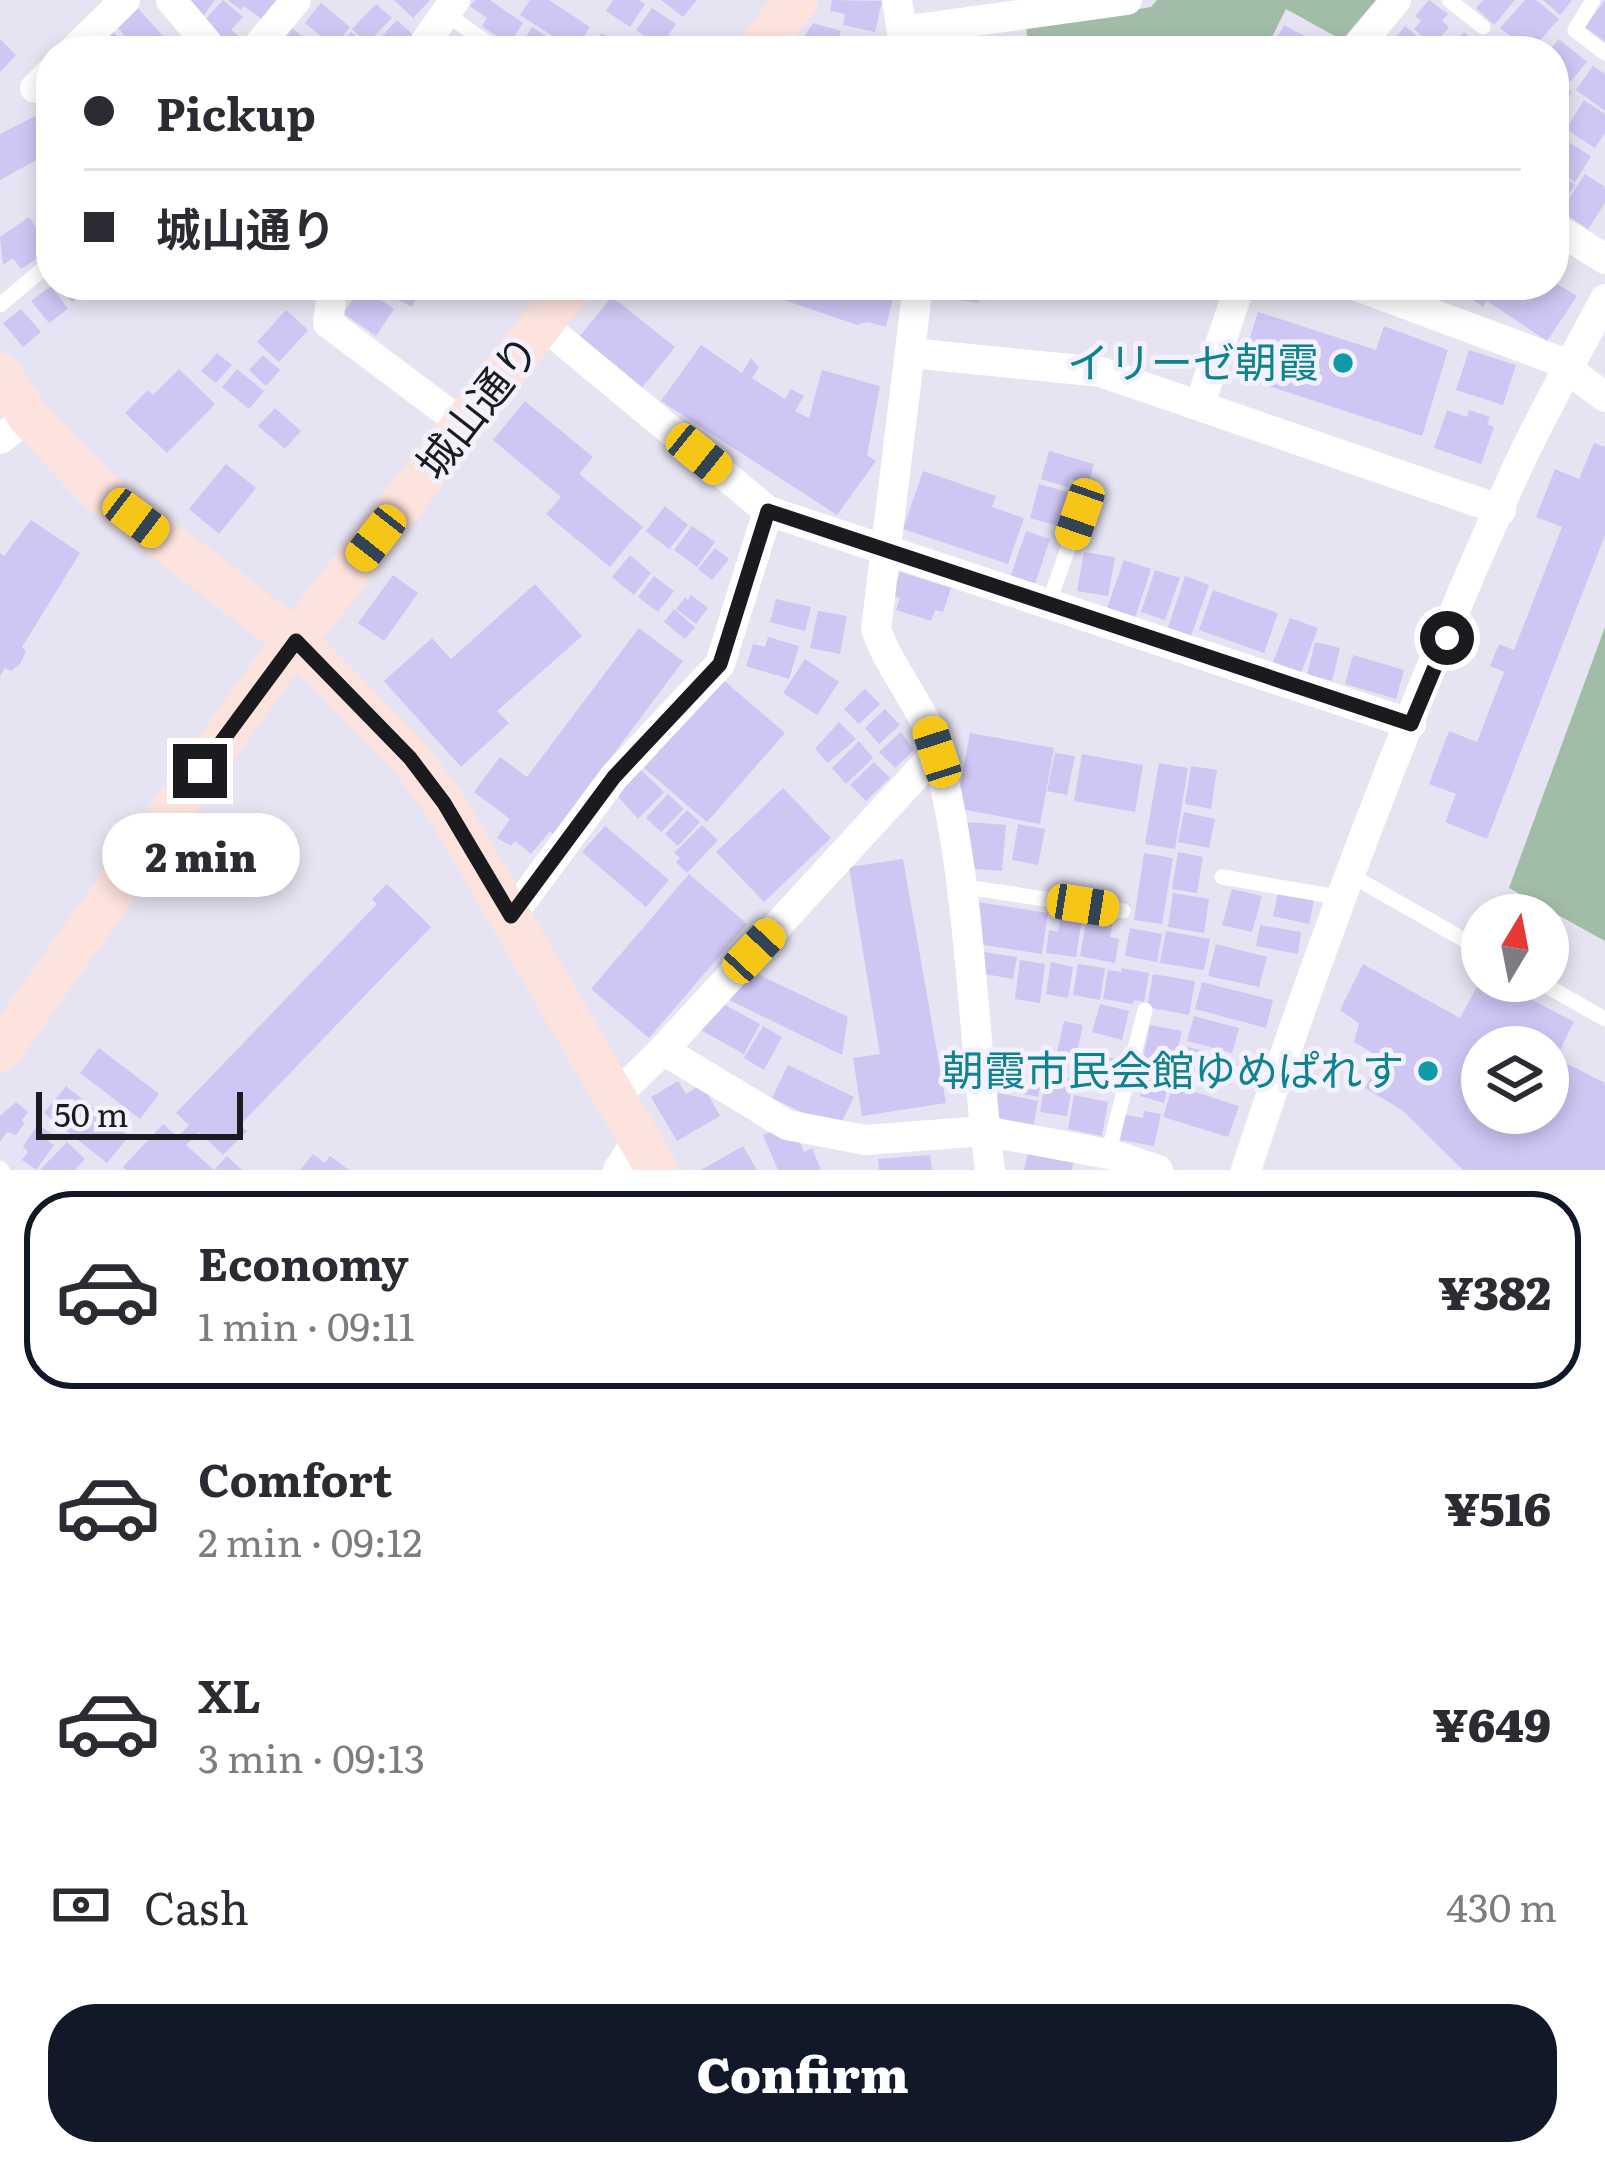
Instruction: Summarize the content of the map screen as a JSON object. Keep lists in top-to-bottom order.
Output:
{
  "streets": {
    "street": ["城山通り"]
  },
  "places": ["イリーゼ朝霞", "朝霞市民会館ゆめぱれす"],
  "scale_bar": "50 m",
  "north": "top",
  "page": {
    "banner": ["Pickup", "城山通り"],
    "bubble": "2 min",
    "scale": "50 m",
    "list": [
      {
        "name": "Economy",
        "note": "1 min · 09:11",
        "value": "¥382"
      },
      {
        "name": "Comfort",
        "note": "2 min · 09:12",
        "value": "¥516"
      },
      {
        "name": "XL",
        "note": "3 min · 09:13",
        "value": "¥649"
      }
    ],
    "pay": ["Cash", "430 m"],
    "buttons": "Confirm"
  }
}
